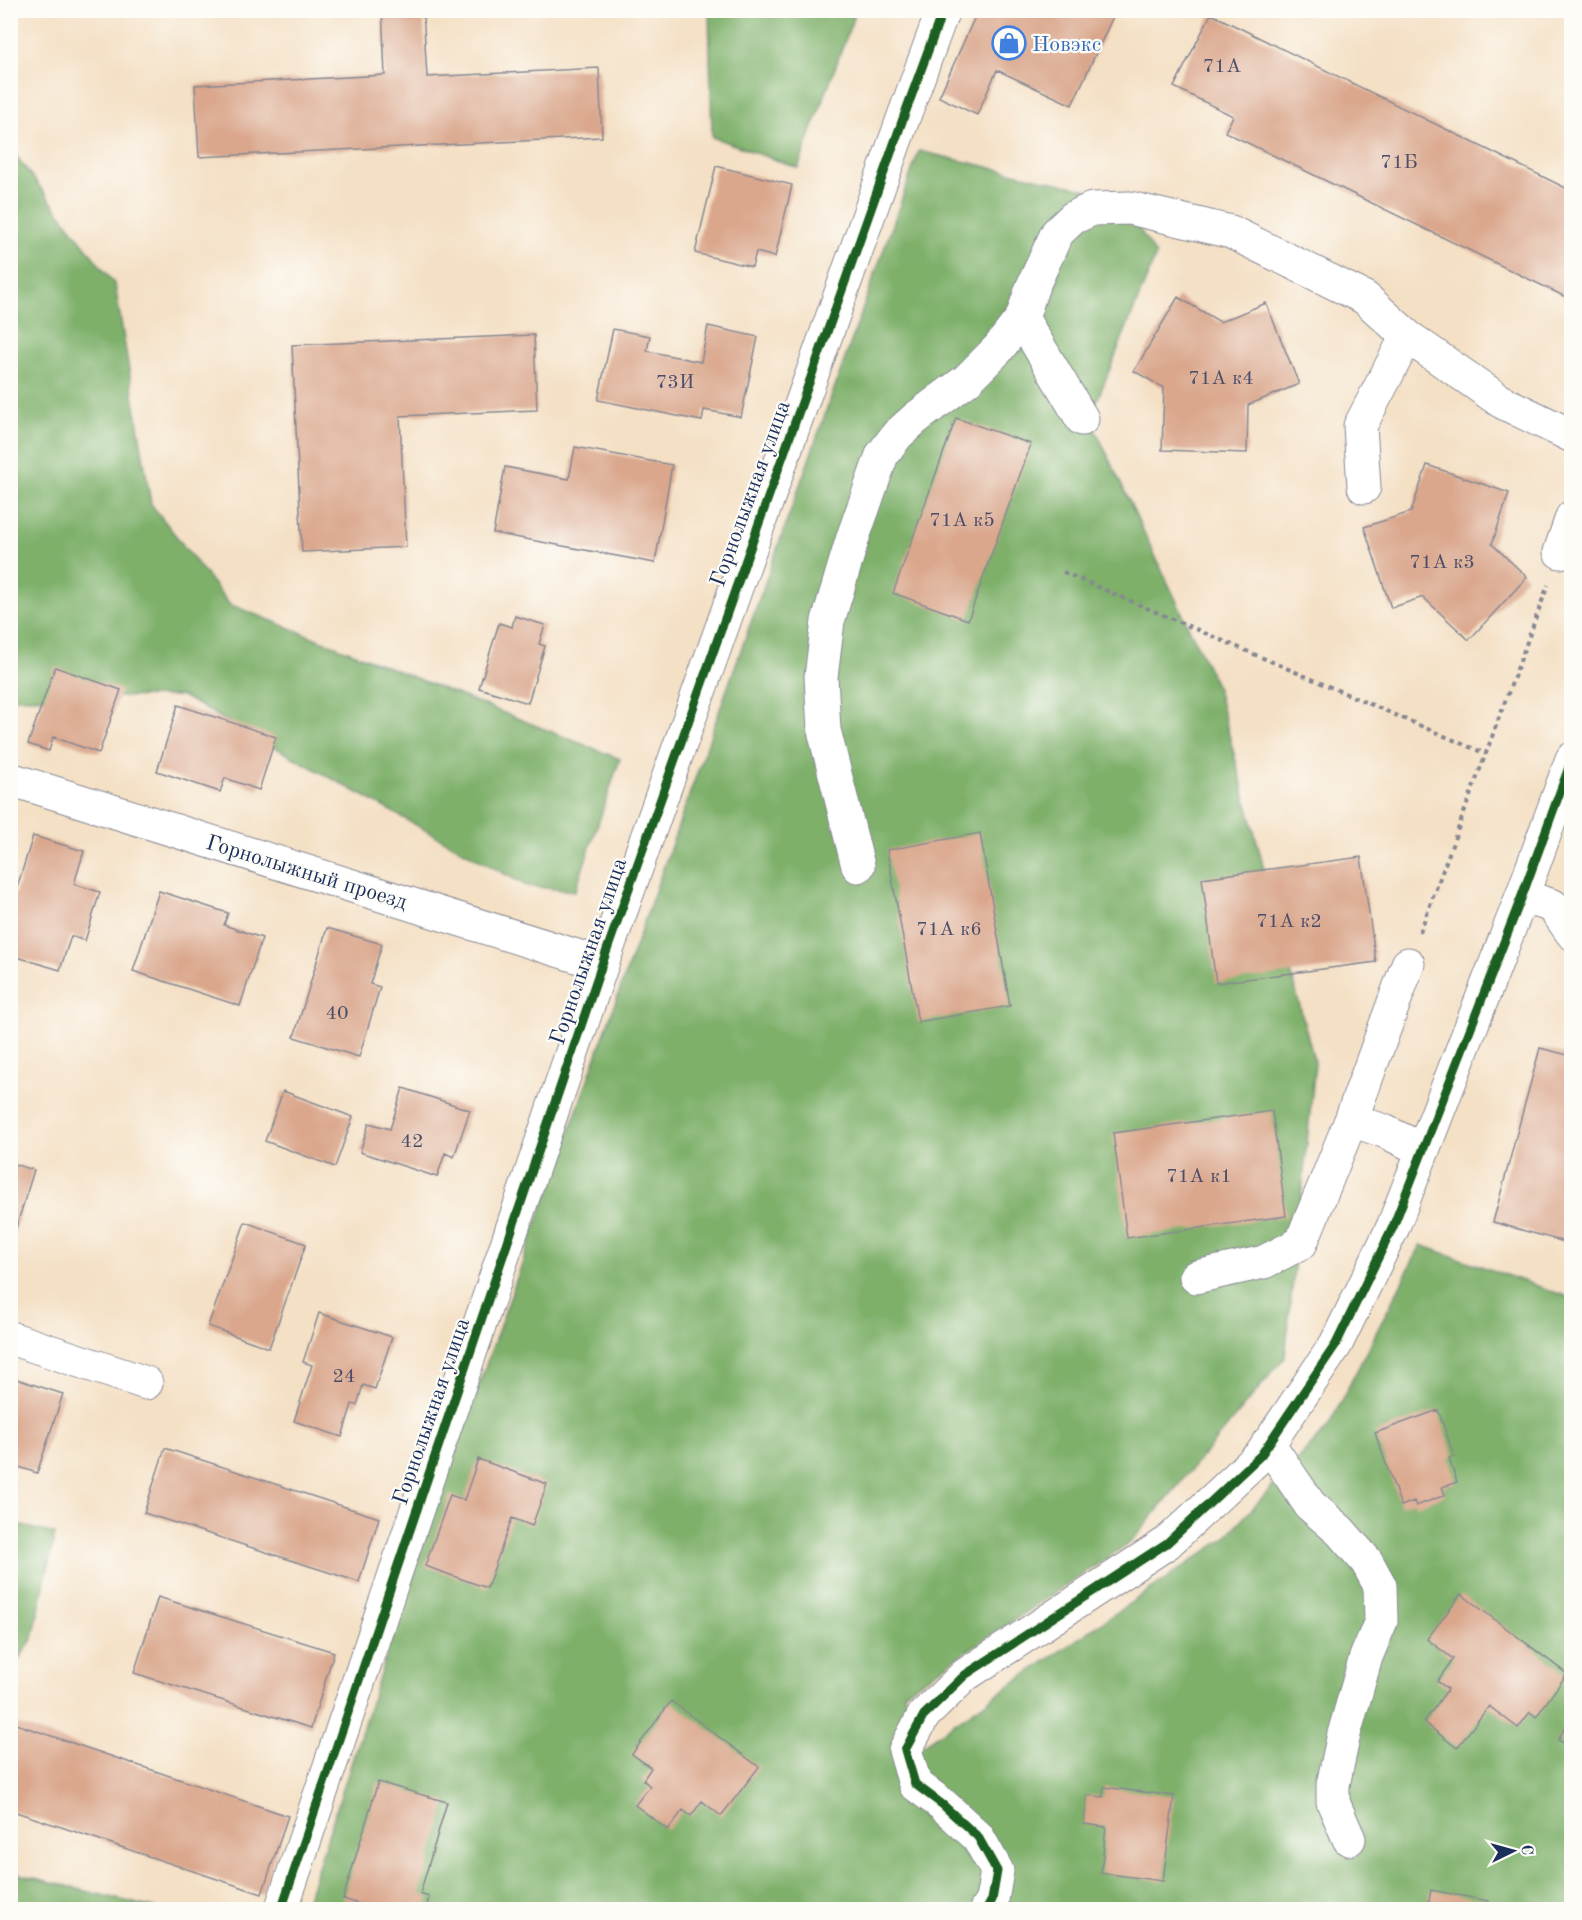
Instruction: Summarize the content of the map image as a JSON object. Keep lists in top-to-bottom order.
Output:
{
  "streets": {
    "street": ["Горнолыжная улица", "Горнолыжный проезд"]
  },
  "crossings": [
    ["Горнолыжная улица", "Горнолыжный проезд"]
  ],
  "places": {
    "shop": ["Новэкс"]
  },
  "house_numbers": [
    "71А",
    "71Б",
    "71А к4",
    "73И",
    "71А к5",
    "71А к3",
    "71А к2",
    "71А к6",
    "40",
    "42",
    "71А к1",
    "24"
  ],
  "north": "right"
}
